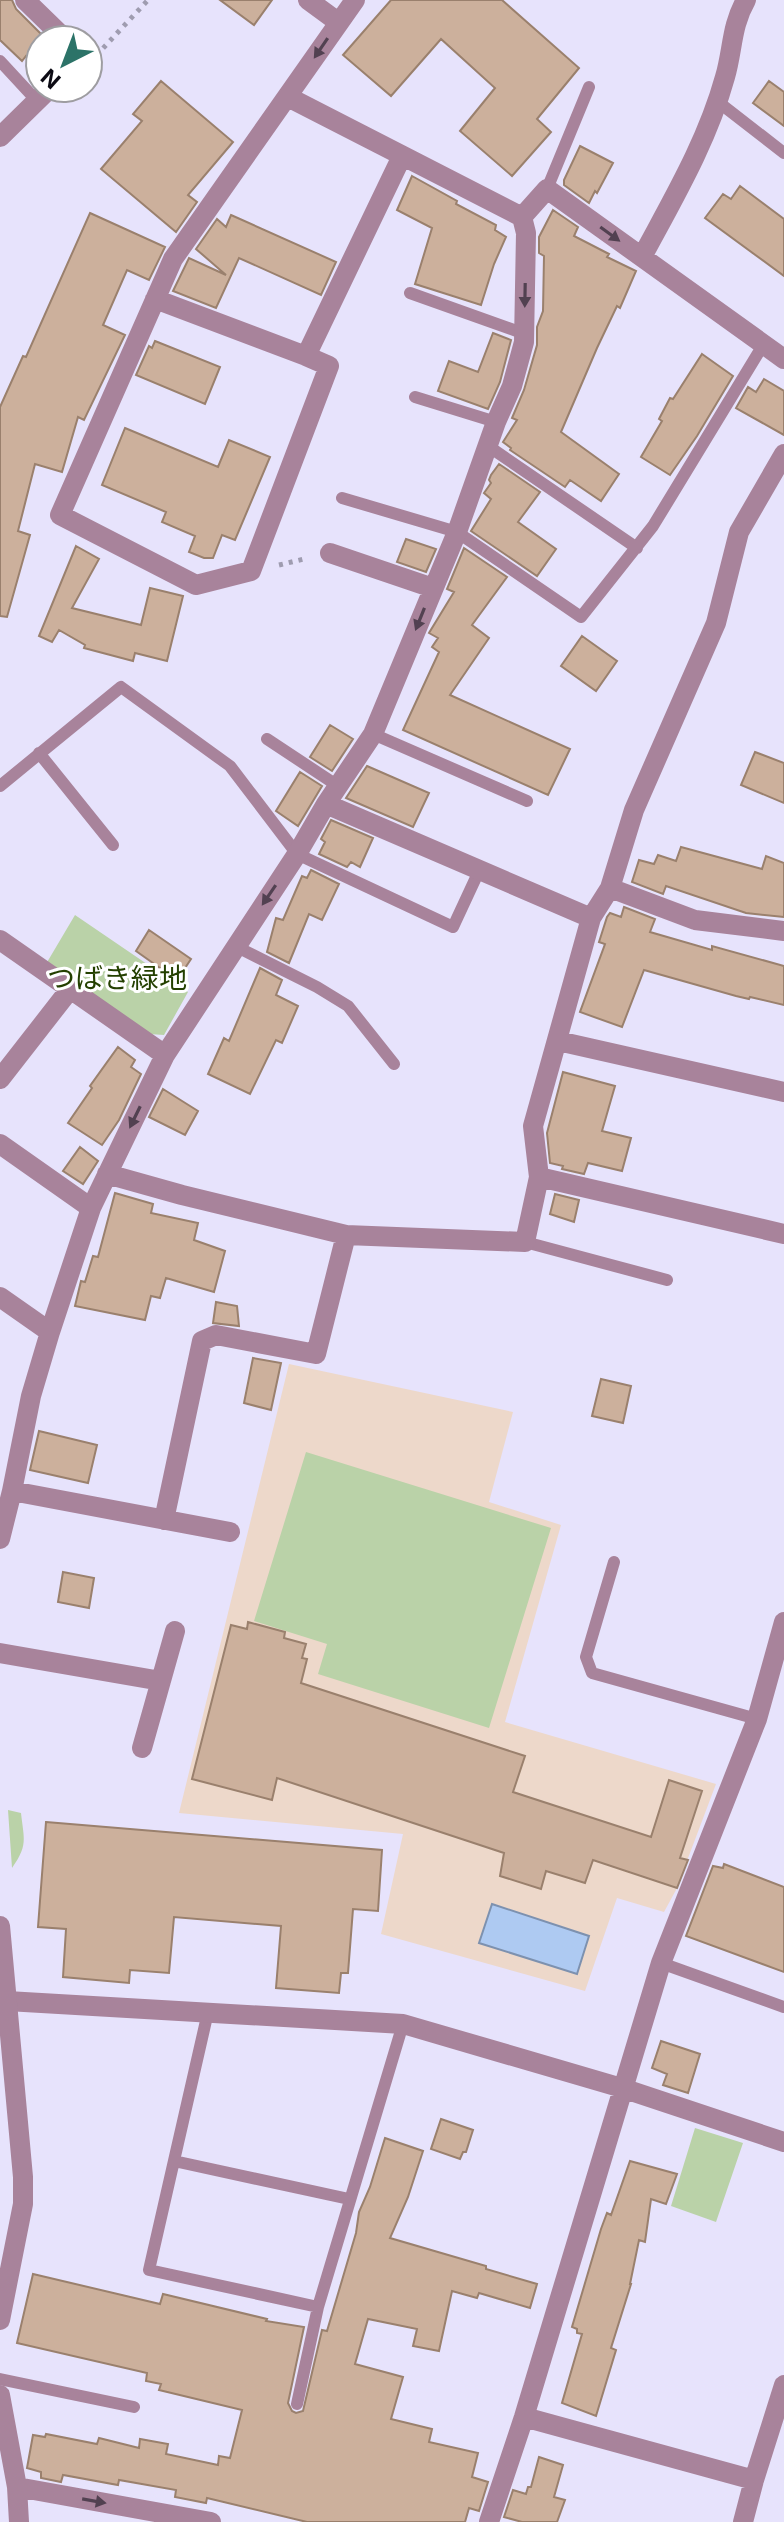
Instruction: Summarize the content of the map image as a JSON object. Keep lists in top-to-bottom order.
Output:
{
  "parks": ["つばき緑地"],
  "north": "bottom left"
}
